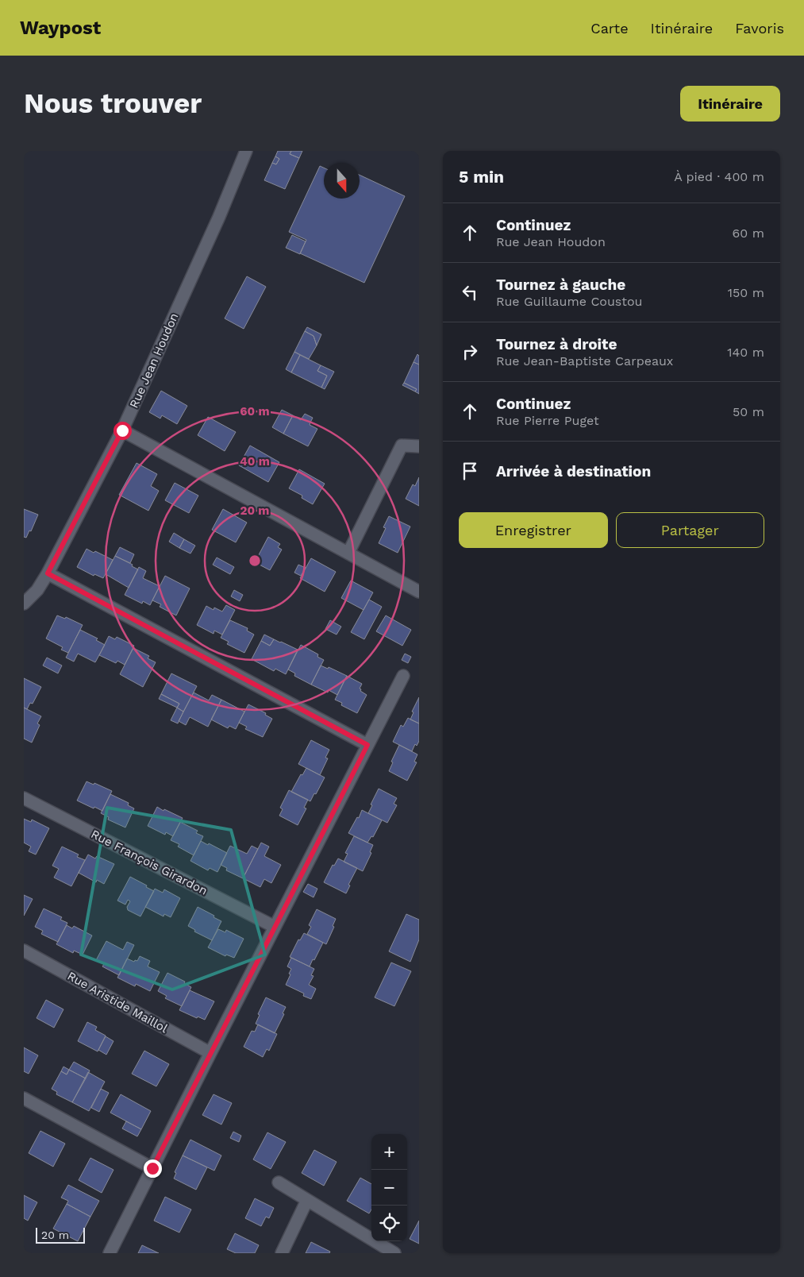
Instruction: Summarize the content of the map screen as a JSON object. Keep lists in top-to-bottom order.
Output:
{
  "streets": {
    "street": ["Rue Jean Houdon", "Rue François Girardon", "Rue Aristide Maillol"]
  },
  "scale_bar": "20 m",
  "north": "bottom",
  "page": {
    "header": "Waypost",
    "nav": ["Carte", "Itinéraire", "Favoris"],
    "buttons": [
      "Itinéraire",
      ["Enregistrer", "Partager"]
    ],
    "title": "Nous trouver",
    "heading": ["5 min", "À pied · 400 m"],
    "list": [
      ["Continuez", "Rue Jean Houdon", "60 m"],
      ["Tournez à gauche", "Rue Guillaume Coustou", "150 m"],
      ["Tournez à droite", "Rue Jean-Baptiste Carpeaux", "140 m"],
      ["Continuez", "Rue Pierre Puget", "50 m"],
      "Arrivée à destination"
    ],
    "map_buttons": ["+", "−"],
    "scale": "20 m"
  },
  "rings": ["60 m", "40 m", "20 m"]
}
